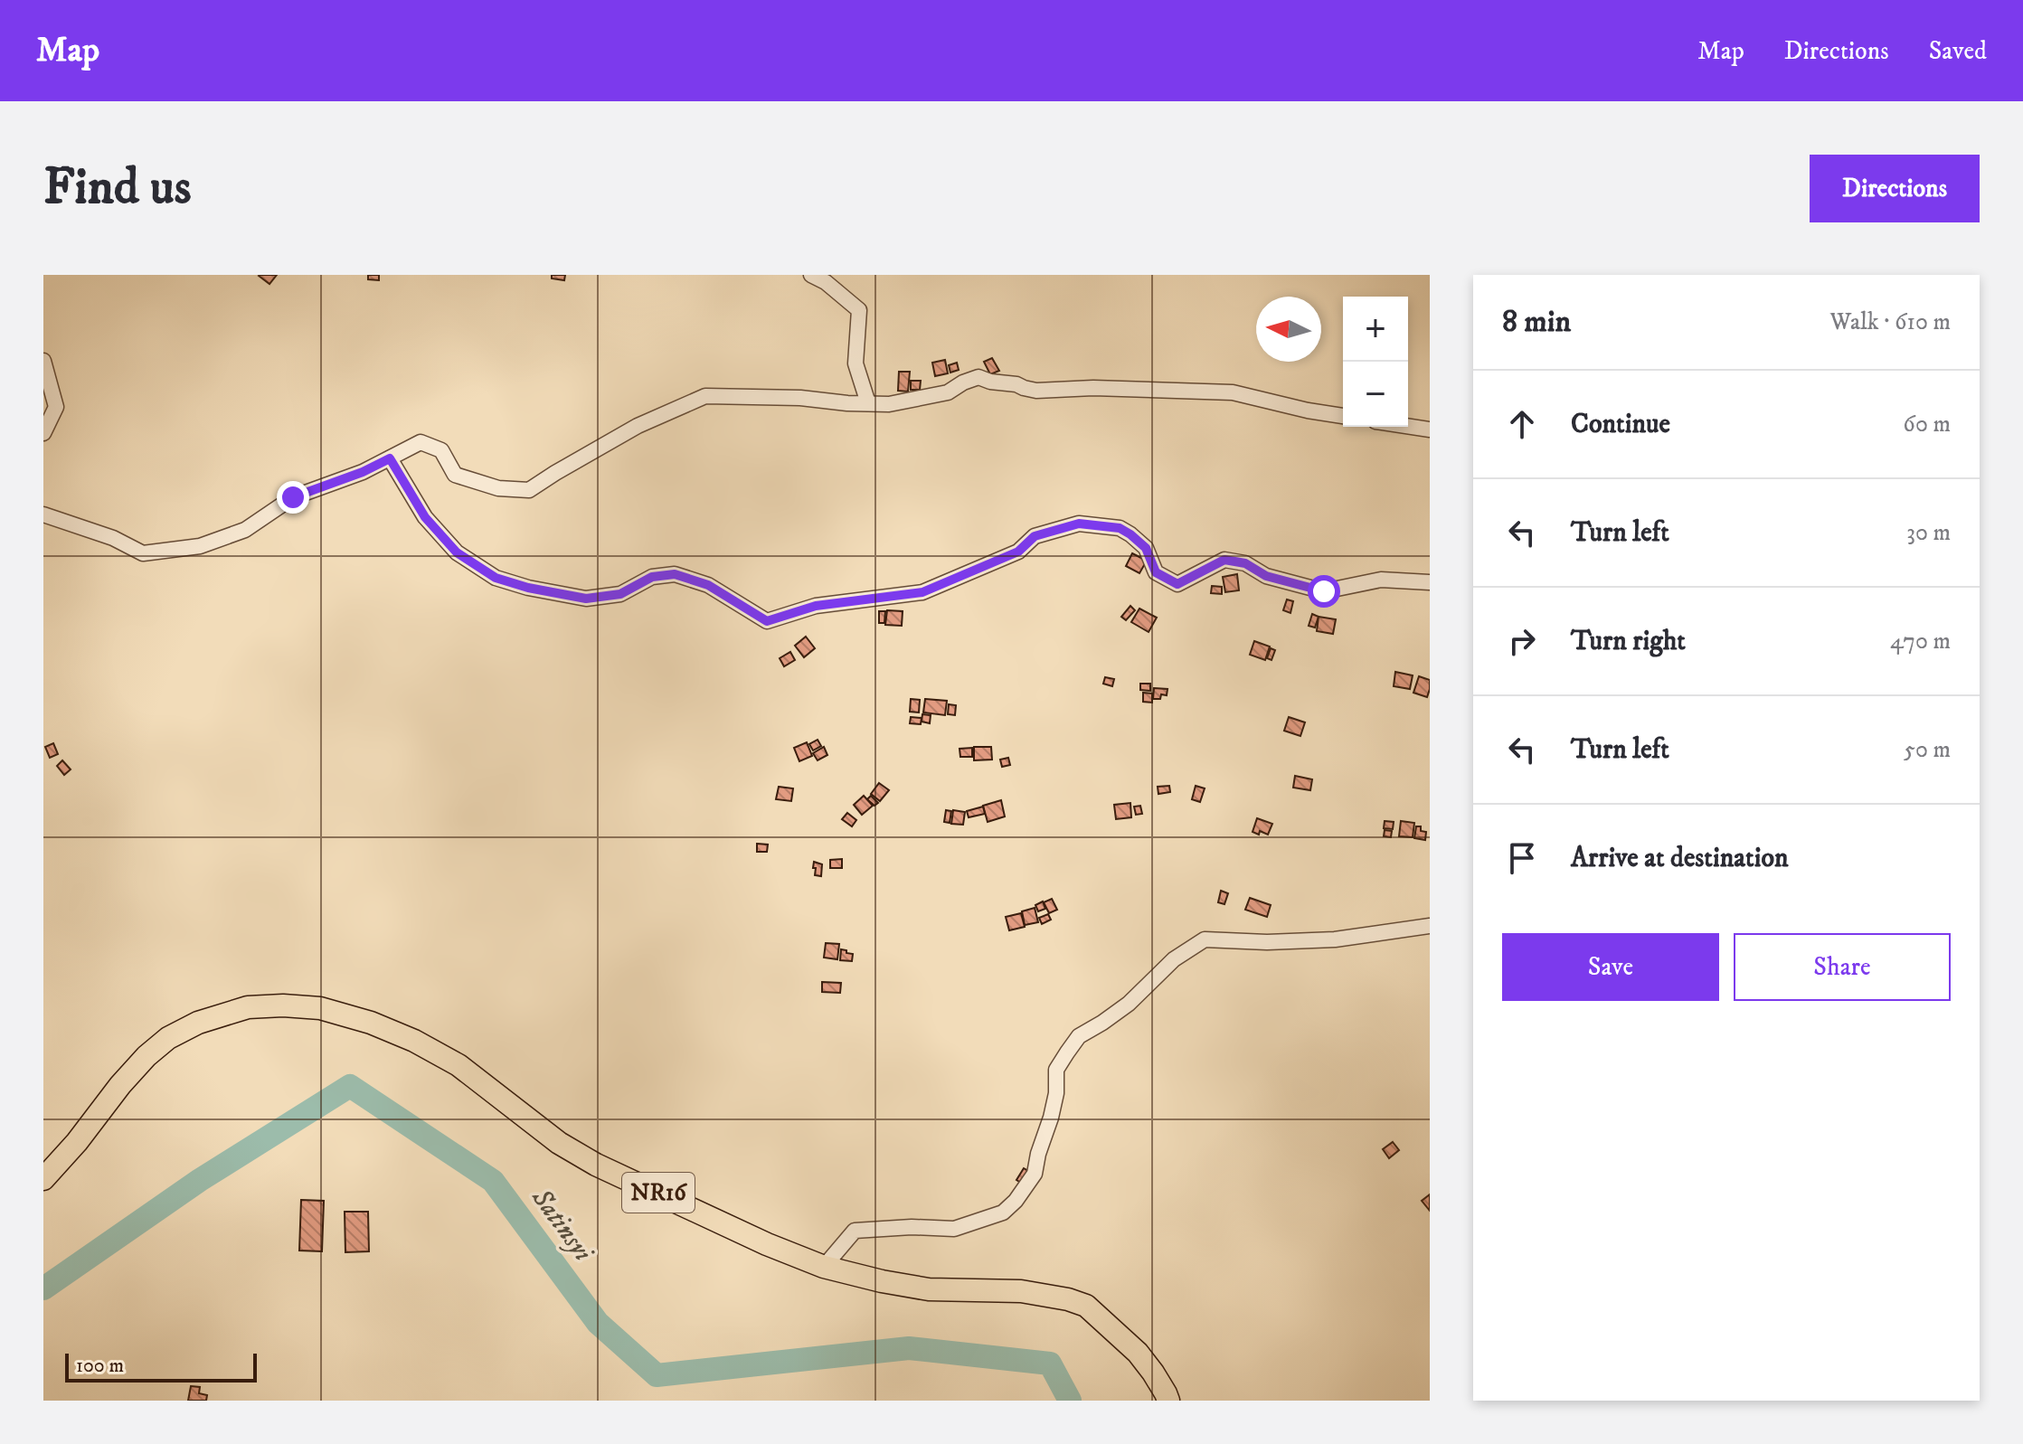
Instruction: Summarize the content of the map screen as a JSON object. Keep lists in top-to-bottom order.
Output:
{
  "streets": {
    "main road": ["NR16"]
  },
  "water": ["Satinsyi"],
  "scale_bar": "100 m",
  "north": "left",
  "page": {
    "header": "Map",
    "nav": ["Map", "Directions", "Saved"],
    "buttons": [
      "Directions",
      ["Save", "Share"]
    ],
    "title": "Find us",
    "heading": ["8 min", "Walk · 610 m"],
    "map_buttons": ["+", "−"],
    "list": [
      ["Continue", "60 m"],
      ["Turn left", "30 m"],
      ["Turn right", "470 m"],
      ["Turn left", "50 m"],
      "Arrive at destination"
    ],
    "scale": "100 m"
  }
}
